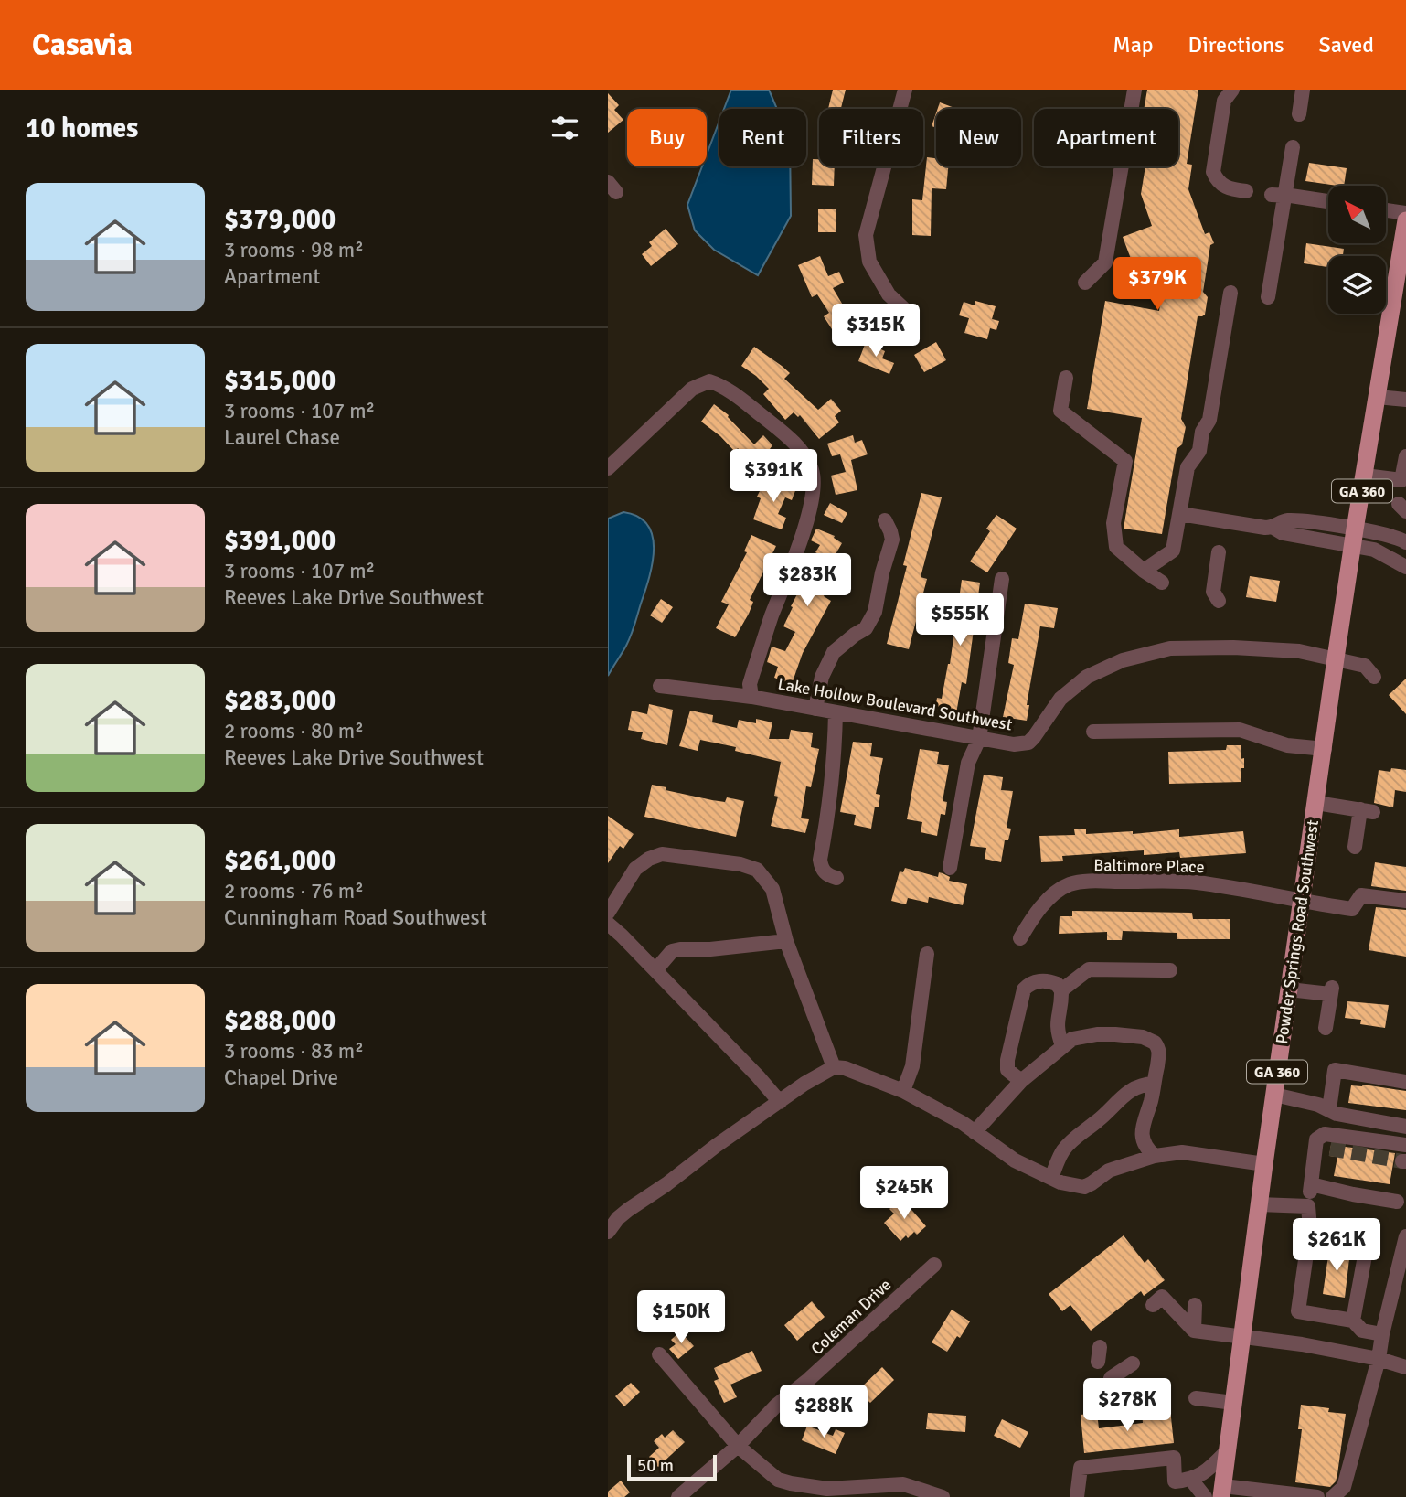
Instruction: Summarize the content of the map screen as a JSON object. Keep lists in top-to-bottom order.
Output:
{
  "streets": {
    "main road": ["GA 360", "Powder Springs Road Southwest"],
    "street": ["Lake Hollow Boulevard Southwest", "Baltimore Place", "Coleman Drive"]
  },
  "crossings": [
    ["GA 360", "Powder Springs Road Southwest"],
    ["Lake Hollow Boulevard Southwest", "Powder Springs Road Southwest"],
    ["Baltimore Place", "Powder Springs Road Southwest"]
  ],
  "scale_bar": "50 m",
  "north": "top left",
  "page": {
    "header": "Casavia",
    "nav": ["Map", "Directions", "Saved"],
    "heading": "10 homes",
    "chip": [
      "Buy",
      "Rent",
      "Filters",
      "New",
      "Apartment"
    ],
    "list": [
      {
        "name": "$379,000",
        "note": "3 rooms · 98 m² · Apartment"
      },
      {
        "name": "$315,000",
        "note": "3 rooms · 107 m² · Laurel Chase"
      },
      {
        "name": "$391,000",
        "note": "3 rooms · 107 m² · Reeves Lake Drive Southwest"
      },
      {
        "name": "$283,000",
        "note": "2 rooms · 80 m² · Reeves Lake Drive Southwest"
      },
      {
        "name": "$261,000",
        "note": "2 rooms · 76 m² · Cunningham Road Southwest"
      },
      {
        "name": "$288,000",
        "note": "3 rooms · 83 m² · Chapel Drive"
      }
    ],
    "price": [
      "$379K",
      "$315K",
      "$391K",
      "$283K",
      "$555K",
      "$245K",
      "$261K",
      "$150K",
      "$278K",
      "$288K"
    ],
    "scale": "50 m"
  }
}
